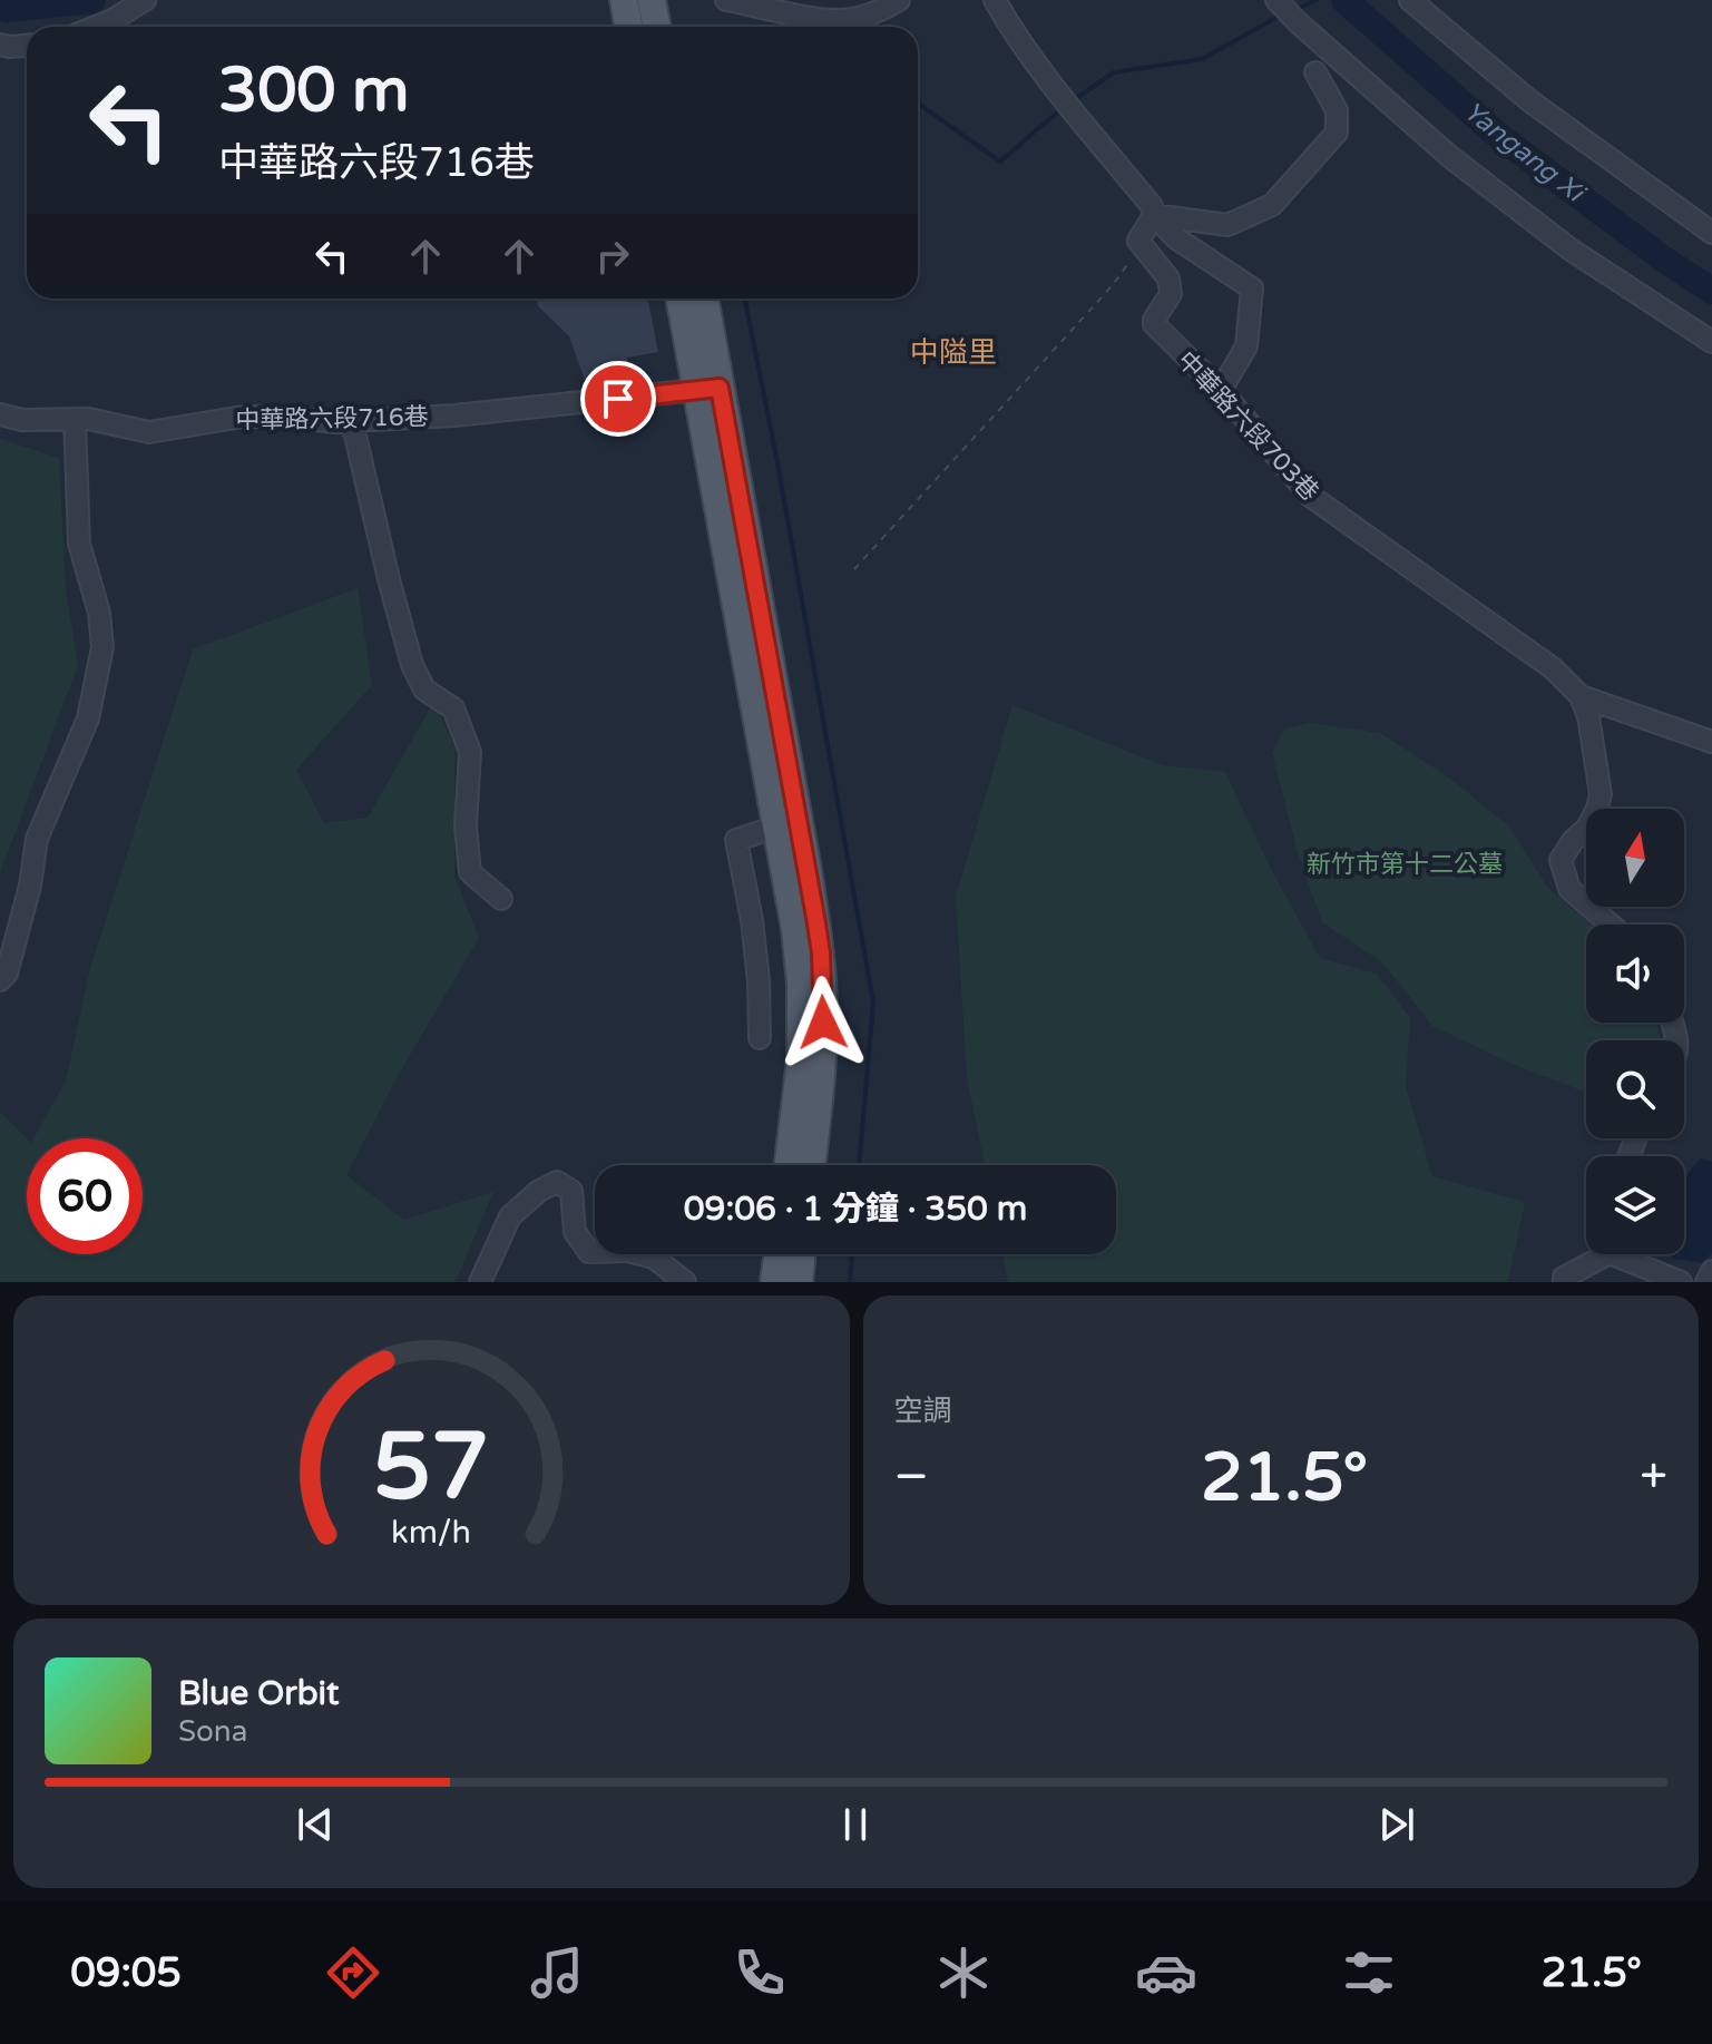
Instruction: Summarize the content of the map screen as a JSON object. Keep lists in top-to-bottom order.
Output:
{
  "streets": {
    "street": ["中華路六段716巷", "中華路六段703巷"]
  },
  "districts": ["中隘里"],
  "water": ["Yangang Xi"],
  "parks": ["新竹市第十二公墓"],
  "north": "top",
  "page": {
    "turn": ["300 m", "中華路六段716巷"],
    "limit": "60",
    "trip": "09:06 · 1 分鐘 · 350 m",
    "tile": "空調",
    "heat": ["−", "21.5°", "+"],
    "song": ["Blue Orbit", "Sona"],
    "tabs": ["09:05", "21.5°"],
    "gauge": ["57", "km/h"]
  }
}
